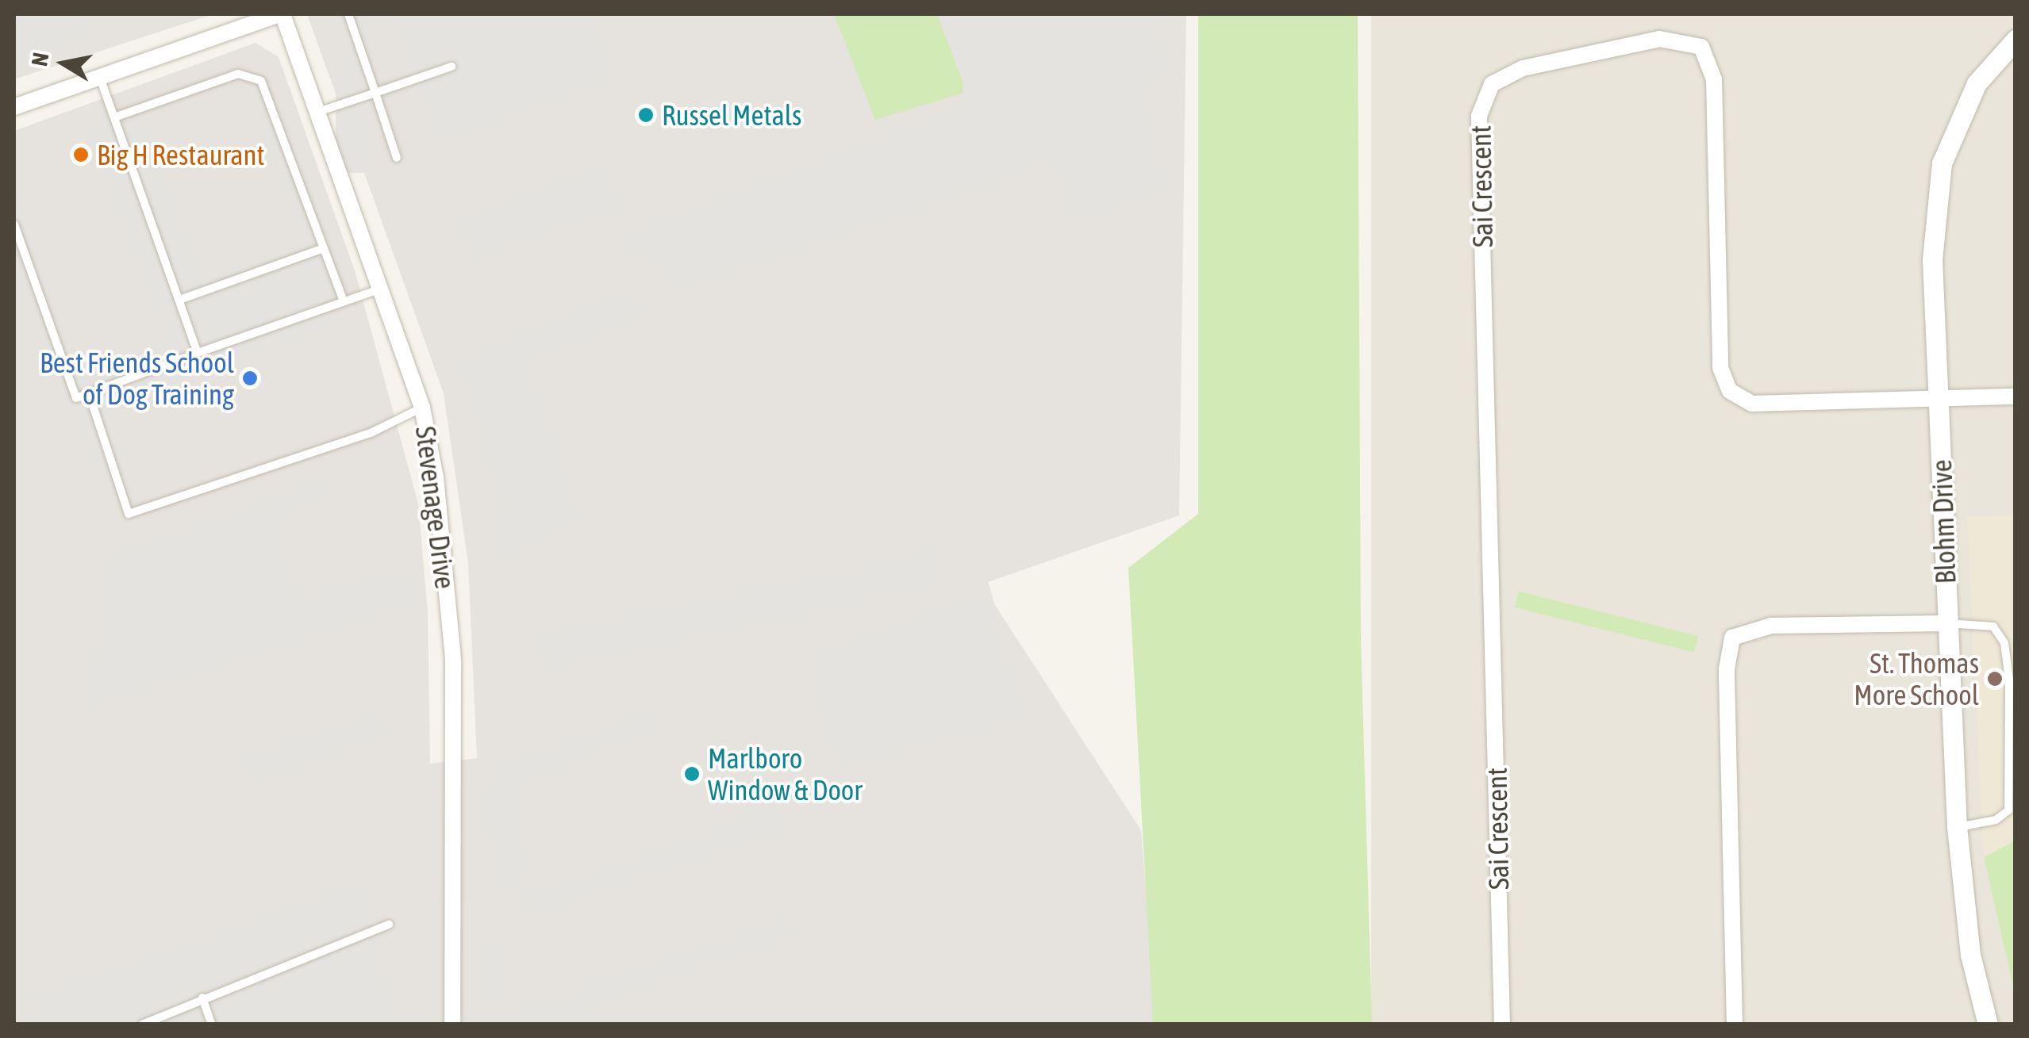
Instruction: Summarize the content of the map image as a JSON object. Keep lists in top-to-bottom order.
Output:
{
  "streets": {
    "street": ["Sai Crescent", "Stevenage Drive", "Blohm Drive"]
  },
  "crossings": [
    ["Sai Crescent", "Blohm Drive"]
  ],
  "places": [
    "Russel Metals",
    "Big H Restaurant",
    "Best Friends School of Dog Training",
    "St. Thomas More School",
    "Marlboro Window & Door"
  ],
  "north": "left"
}
